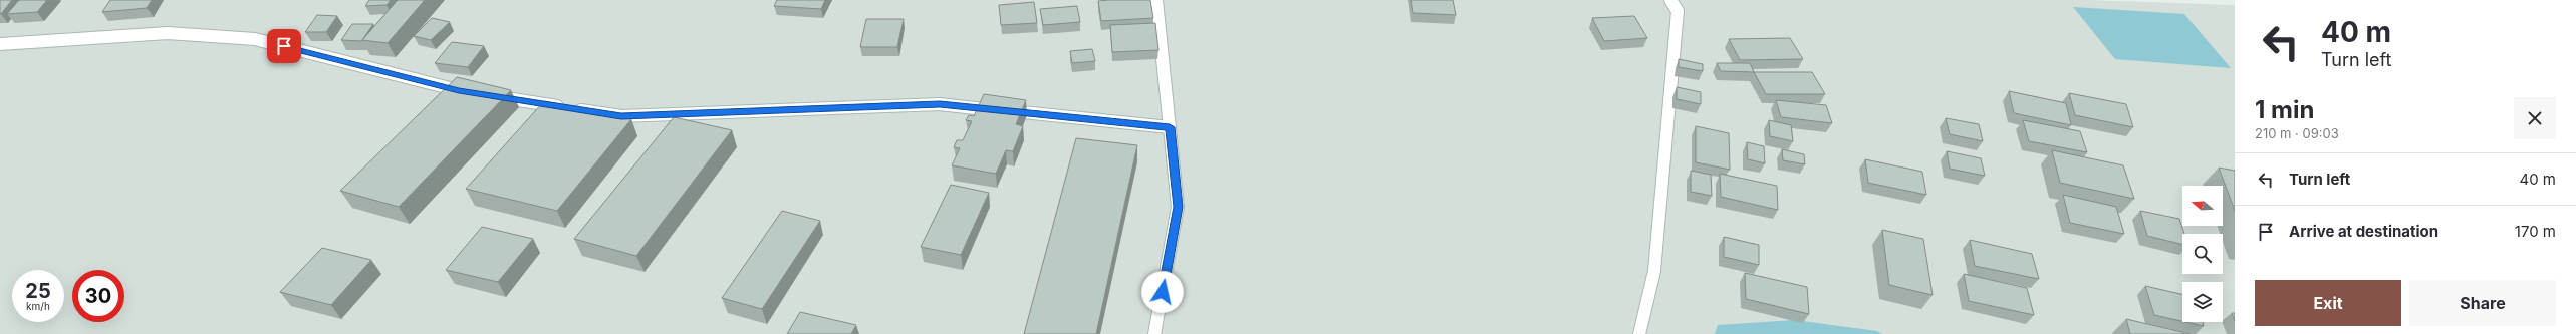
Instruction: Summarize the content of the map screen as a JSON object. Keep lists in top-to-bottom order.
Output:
{
  "north": "left",
  "page": {
    "turn": ["40 m", "Turn left"],
    "heading": ["1 min", "210 m · 09:03"],
    "list": [
      {
        "name": "Turn left",
        "value": "40 m"
      },
      {
        "name": "Arrive at destination",
        "value": "170 m"
      }
    ],
    "speed": "25 km/h",
    "limit": "30",
    "buttons": ["Exit", "Share"]
  }
}
